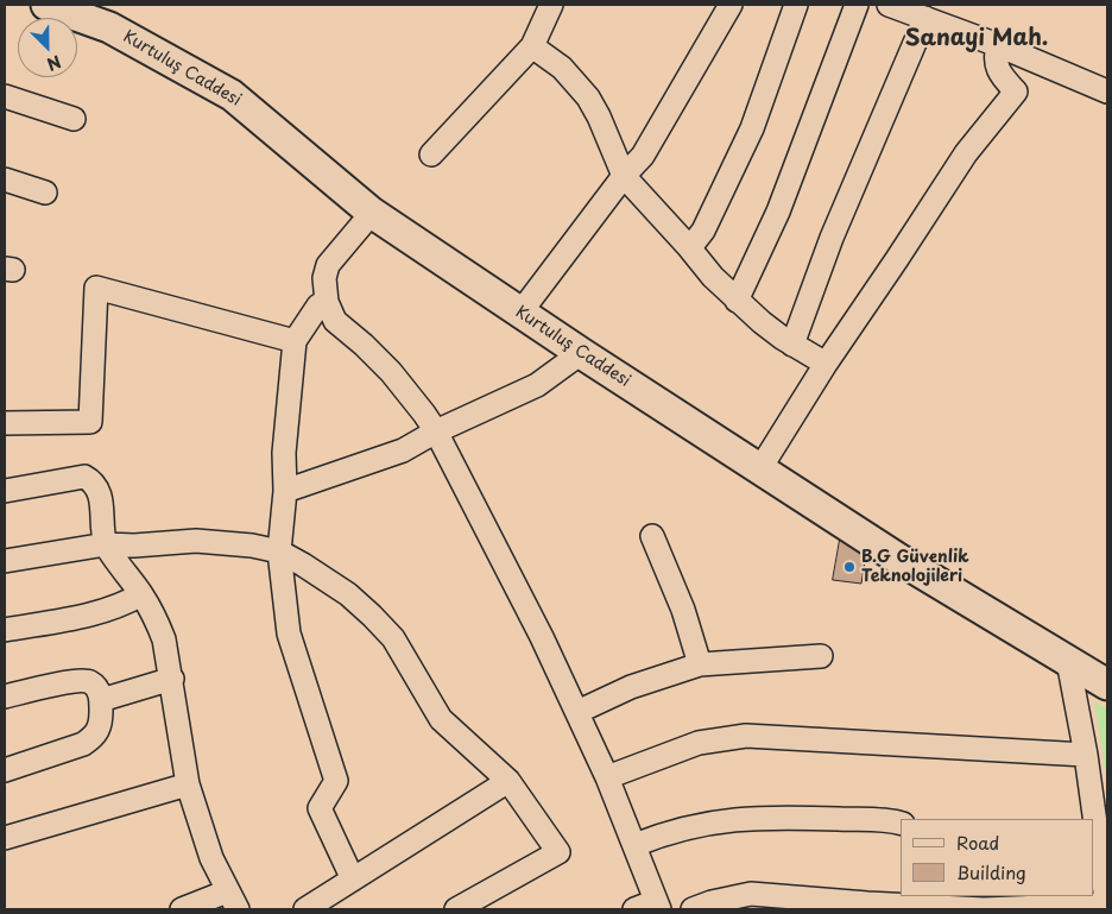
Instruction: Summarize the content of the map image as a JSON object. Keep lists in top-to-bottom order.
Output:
{
  "streets": {
    "main road": ["Kurtuluş Caddesi"]
  },
  "districts": ["Sanayi Mah."],
  "places": ["B.G Güvenlik Teknolojileri"],
  "legend": ["Road", "Building"],
  "north": "bottom right"
}
